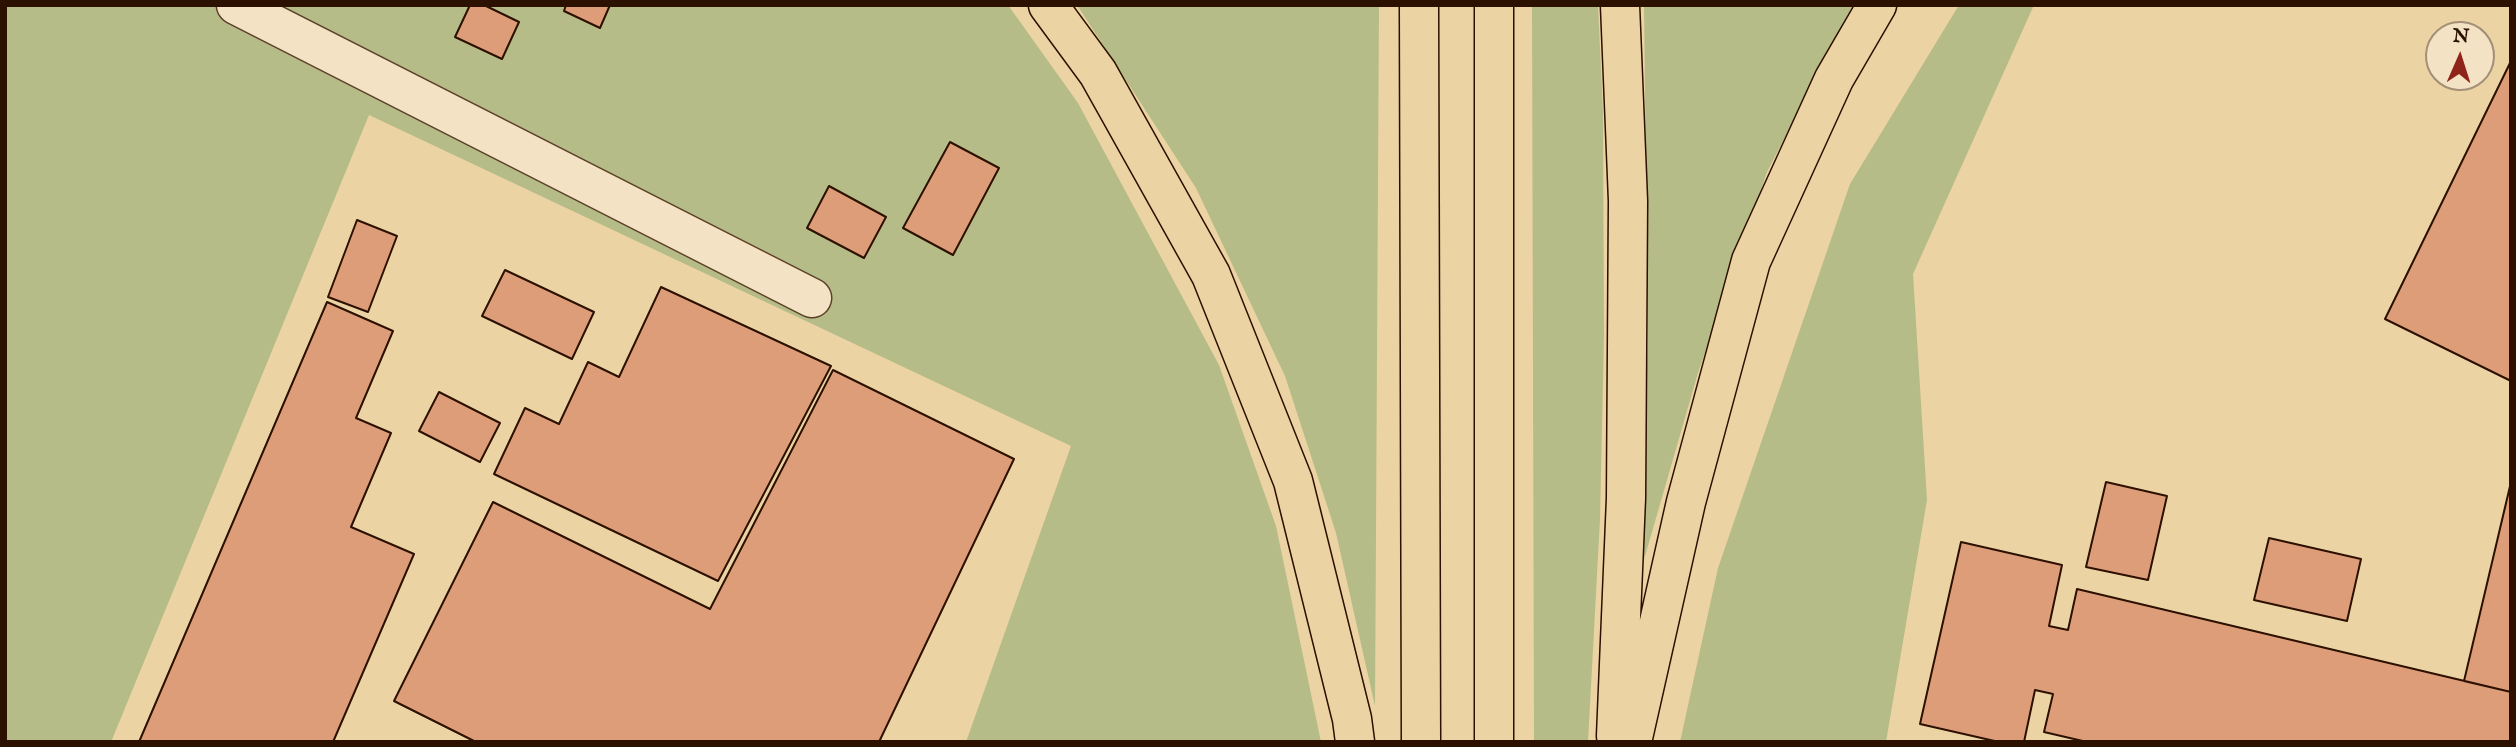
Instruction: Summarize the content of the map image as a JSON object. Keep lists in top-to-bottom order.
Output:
{
  "north": "top"
}
